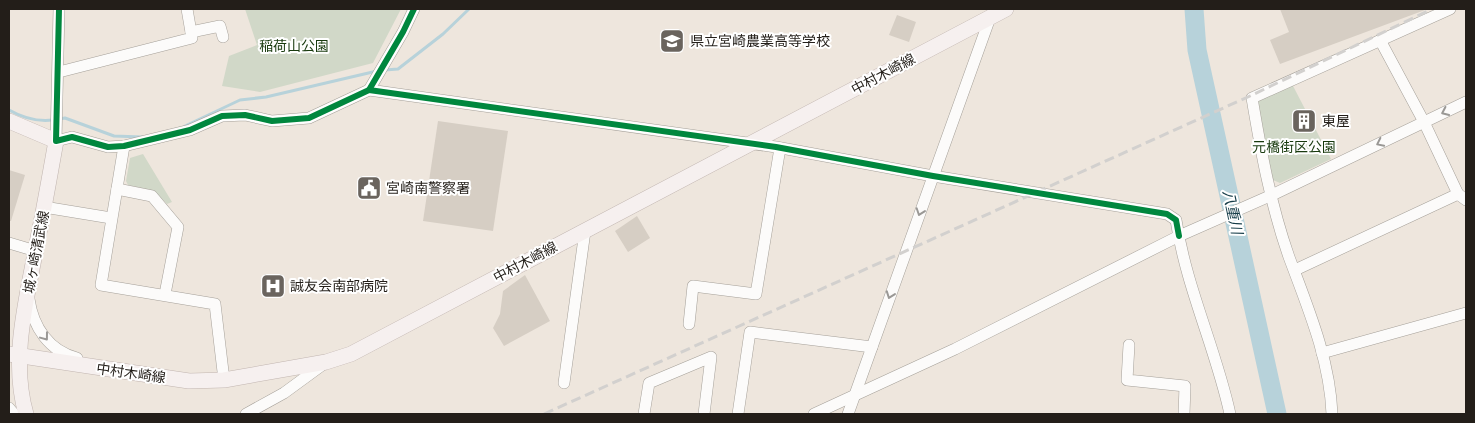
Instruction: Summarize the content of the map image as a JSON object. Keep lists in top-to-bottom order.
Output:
{
  "streets": {
    "main road": ["中村木崎線", "城ヶ崎清武線"]
  },
  "crossings": [
    ["中村木崎線", "城ヶ崎清武線"]
  ],
  "water": ["八重川"],
  "parks": ["稲荷山公園", "元橋街区公園"],
  "places": {
    "school or university": ["県立宮崎農業高等学校"],
    "building": ["東屋"],
    "public building": ["宮崎南警察署"],
    "hospital": ["誠友会南部病院"]
  }
}
